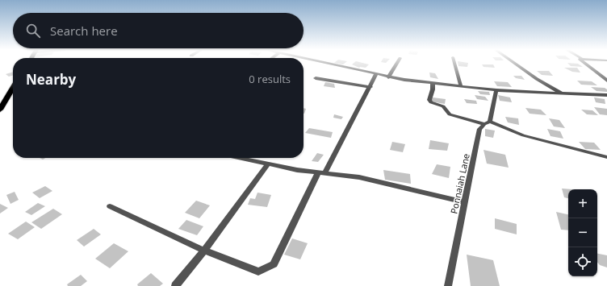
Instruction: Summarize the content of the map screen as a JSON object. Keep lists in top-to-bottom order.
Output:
{
  "streets": {
    "street": ["Ponnaiah Lane"]
  },
  "page": {
    "search": "Search here",
    "heading": ["Nearby", "0 results"],
    "map_buttons": ["+", "−"]
  }
}
